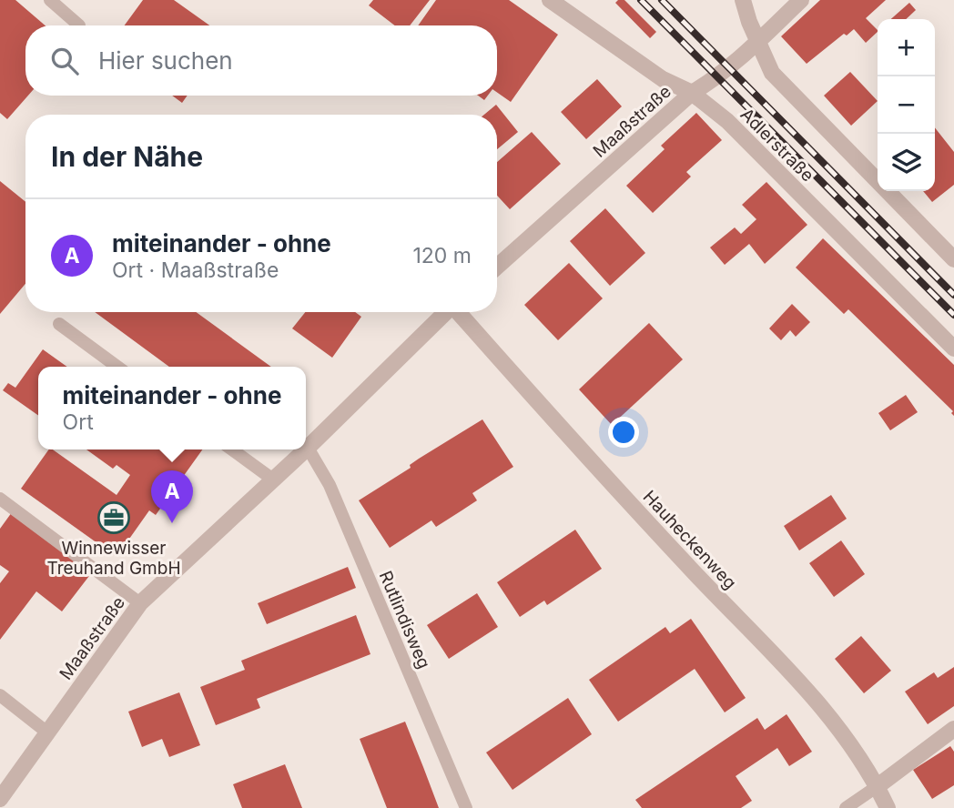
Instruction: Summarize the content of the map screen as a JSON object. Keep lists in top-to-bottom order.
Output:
{
  "streets": {
    "street": ["Maaßstraße", "Adlerstraße", "Hauheckenweg"],
    "lane": ["Rutlindisweg"]
  },
  "crossings": [
    ["Maaßstraße", "Adlerstraße"],
    ["Maaßstraße", "Rutlindisweg"]
  ],
  "places": {
    "office": ["Winnewisser Treuhand GmbH"]
  },
  "page": {
    "map_buttons": ["+", "−"],
    "search": "Hier suchen",
    "heading": "In der Nähe",
    "list": [
      {
        "mark": "A",
        "name": "miteinander - ohne",
        "note": "Ort · Maaßstraße",
        "value": "120 m"
      }
    ],
    "popup": ["miteinander - ohne", "Ort"],
    "pins": "A"
  }
}
